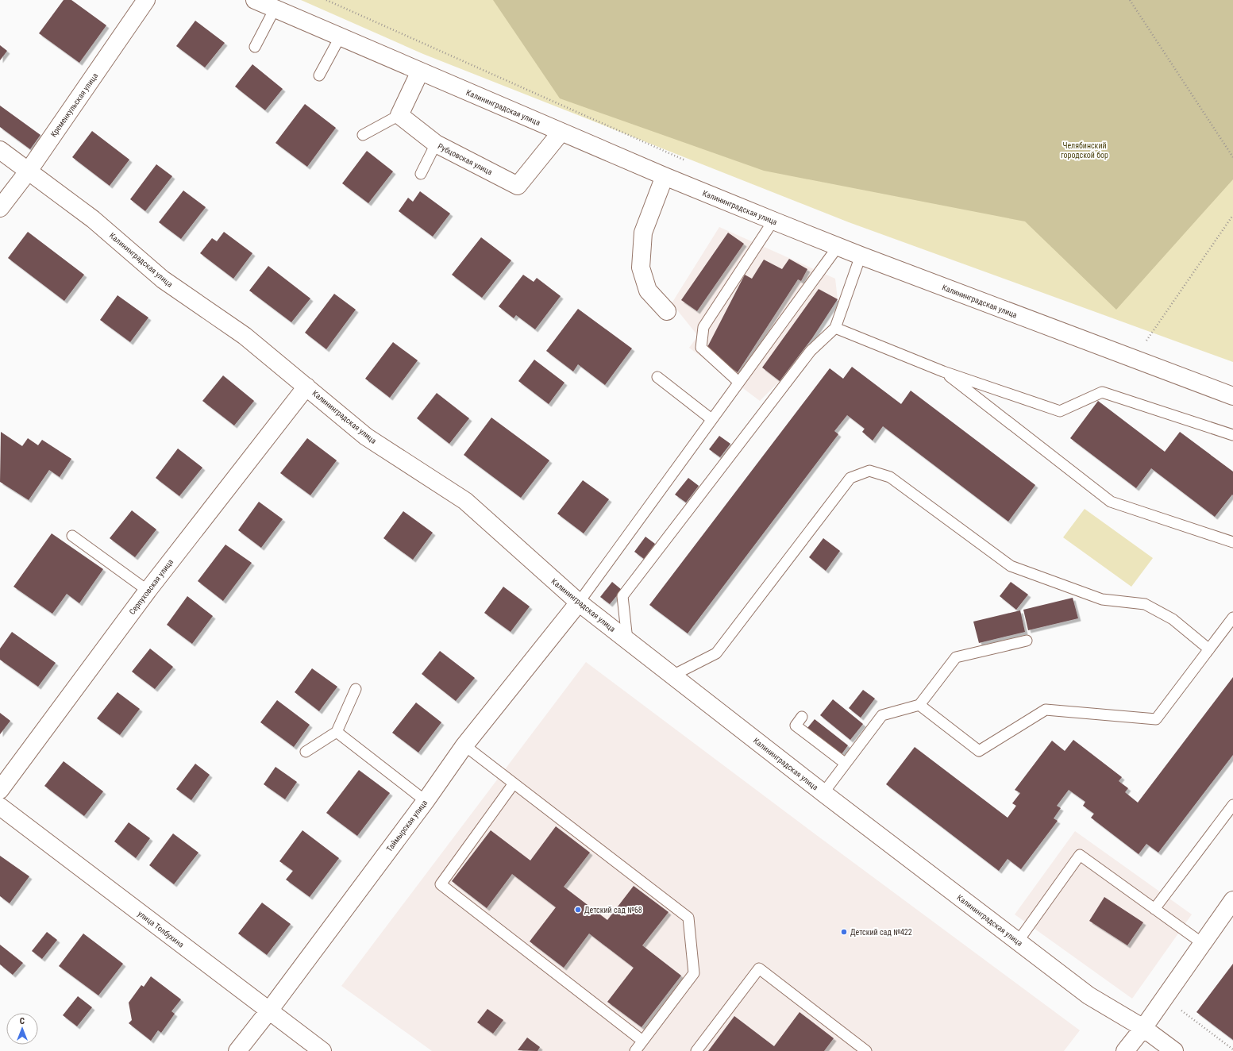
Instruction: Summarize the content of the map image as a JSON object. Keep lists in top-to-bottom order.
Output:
{
  "streets": {
    "street": [
      "Кременкульская улица",
      "Калининградская улица",
      "Рубцовская улица",
      "Серпуховская улица",
      "Таймырская улица",
      "улица Толбухина"
    ]
  },
  "crossings": [
    ["Кременкульская улица", "Калининградская улица"],
    ["Калининградская улица", "Рубцовская улица"],
    ["Калининградская улица", "Серпуховская улица"],
    ["Калининградская улица", "Таймырская улица"],
    ["Таймырская улица", "улица Толбухина"]
  ],
  "parks": ["Челябинский городской бор"],
  "places": ["Детский сад №68", "Детский сад №422"],
  "north": "top"
}
